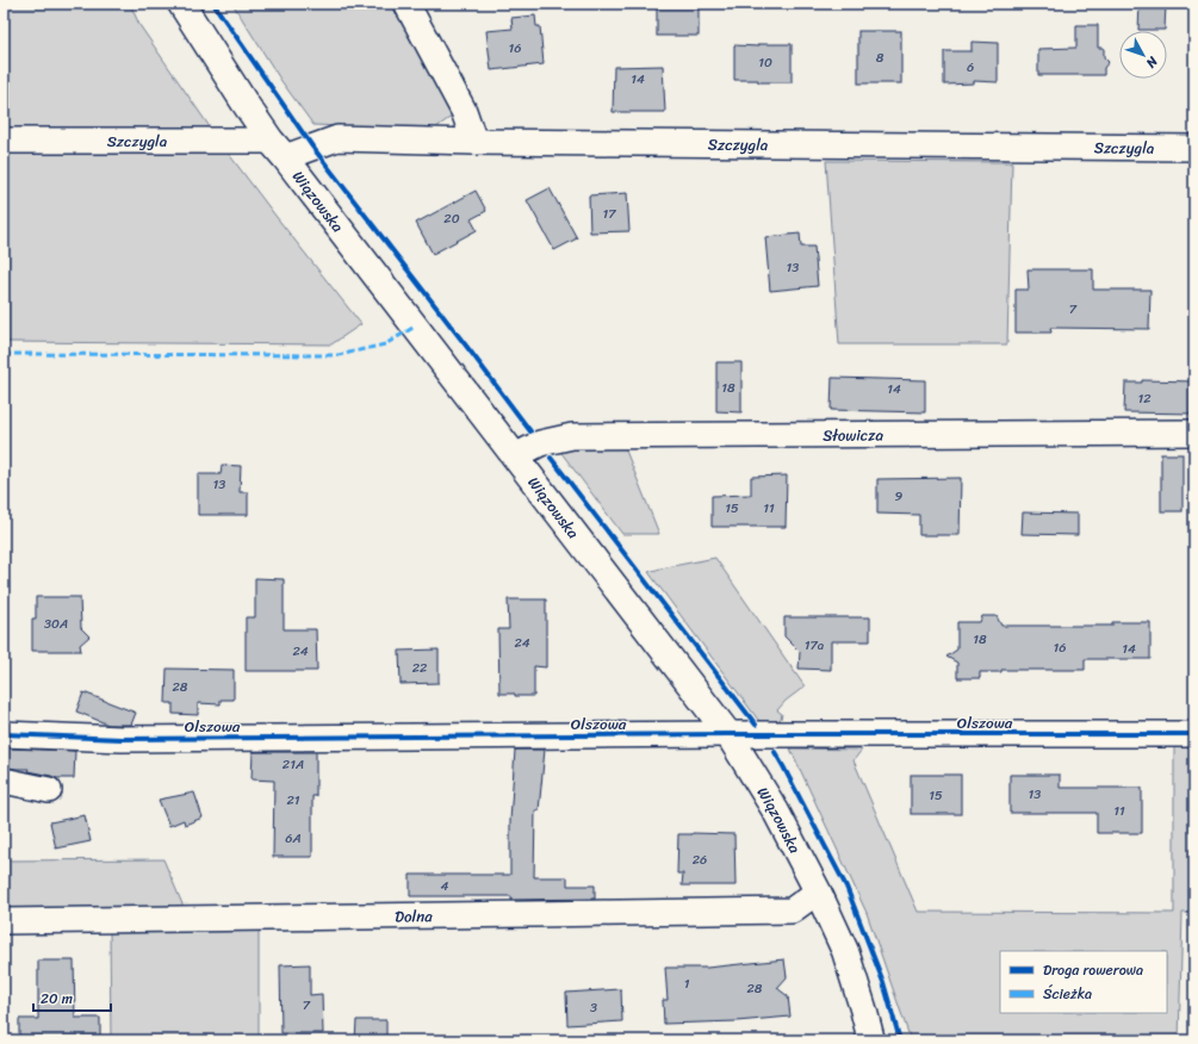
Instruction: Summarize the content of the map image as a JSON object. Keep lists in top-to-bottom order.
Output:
{
  "streets": {
    "main road": ["Wiązowska"],
    "street": [
      "Szczygla",
      "Słowicza",
      "Olszowa",
      "Dolna"
    ]
  },
  "crossings": [
    ["Szczygla", "Wiązowska"],
    ["Wiązowska", "Słowicza"],
    ["Wiązowska", "Olszowa"],
    ["Wiązowska", "Dolna"]
  ],
  "house_numbers": [
    "16",
    "8",
    "10",
    "6",
    "14",
    "17",
    "20",
    "13",
    "7",
    "18",
    "14",
    "12",
    "13",
    "9",
    "15",
    "11",
    "30A",
    "18",
    "24",
    "17a",
    "16",
    "14",
    "24",
    "22",
    "28",
    "21A",
    "13",
    "15",
    "21",
    "11",
    "6A",
    "26",
    "4",
    "1",
    "28",
    "7",
    "3"
  ],
  "legend": ["Droga rowerowa", "Ścieżka"],
  "scale_bar": "20 m",
  "north": "bottom right"
}
